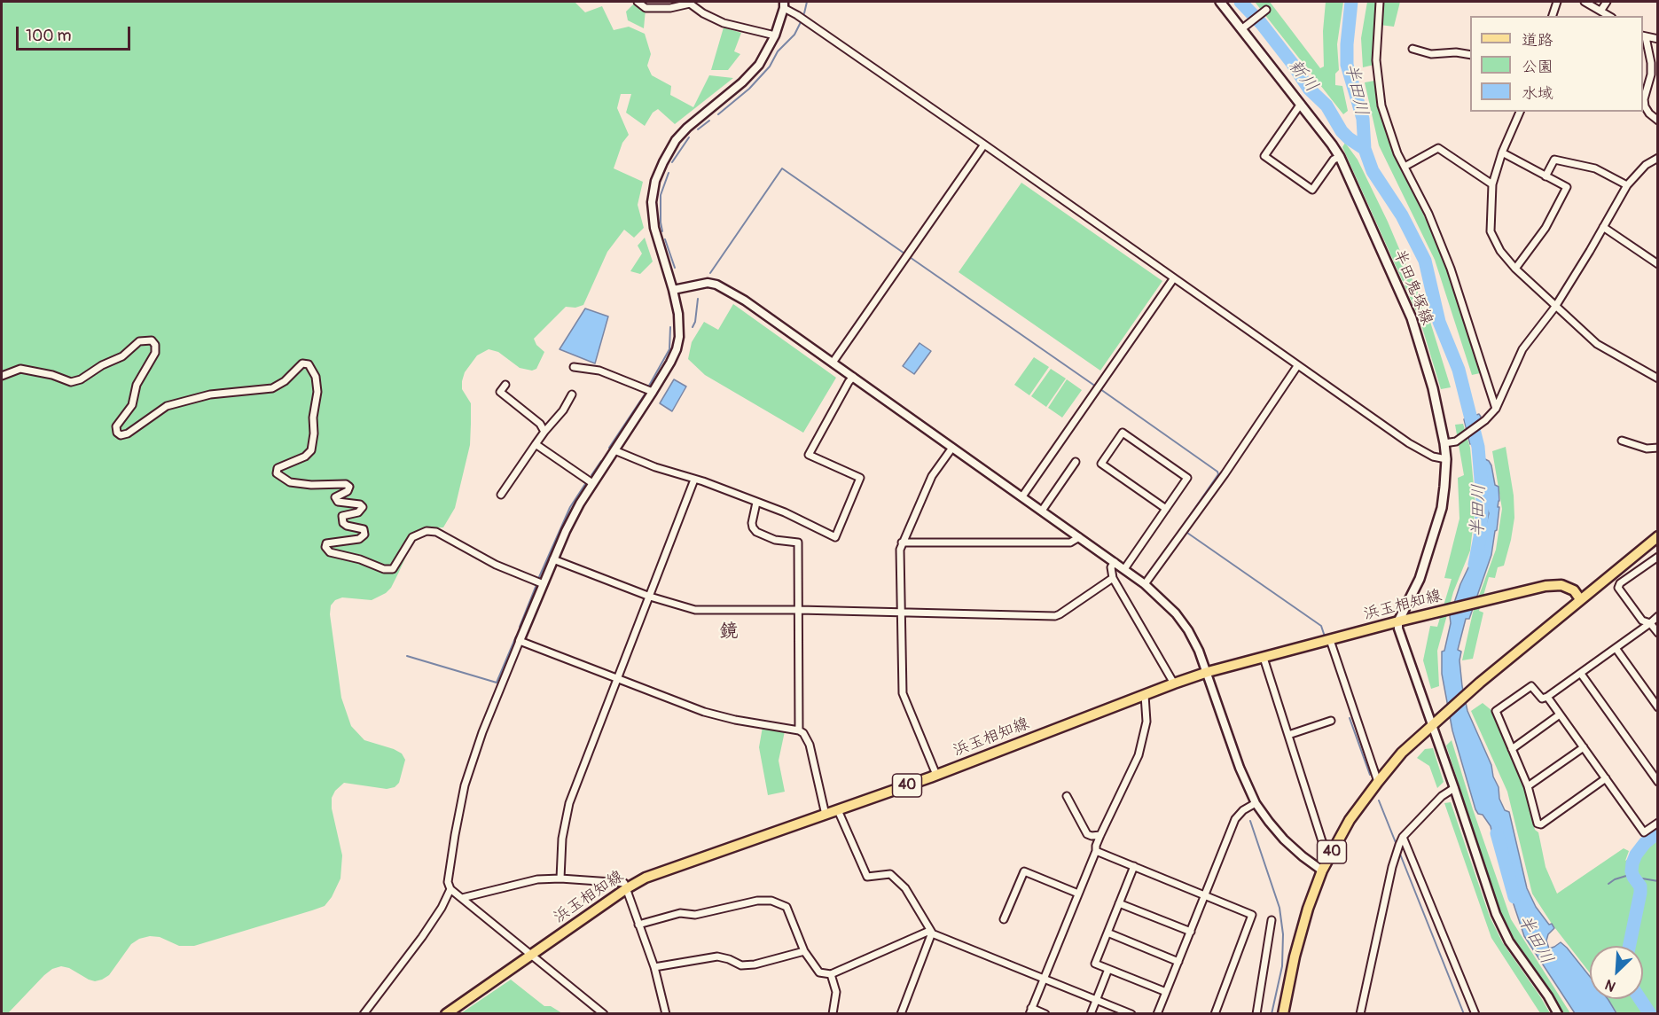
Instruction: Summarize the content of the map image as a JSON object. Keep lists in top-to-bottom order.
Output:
{
  "streets": {
    "main road": ["半田鬼塚線", "浜玉相知線", "40"]
  },
  "crossings": [
    ["半田鬼塚線", "浜玉相知線"],
    ["浜玉相知線", "40"]
  ],
  "districts": ["鏡"],
  "water": ["新川", "半田川"],
  "legend": ["道路", "公園", "水域"],
  "scale_bar": "100 m",
  "north": "bottom left"
}
